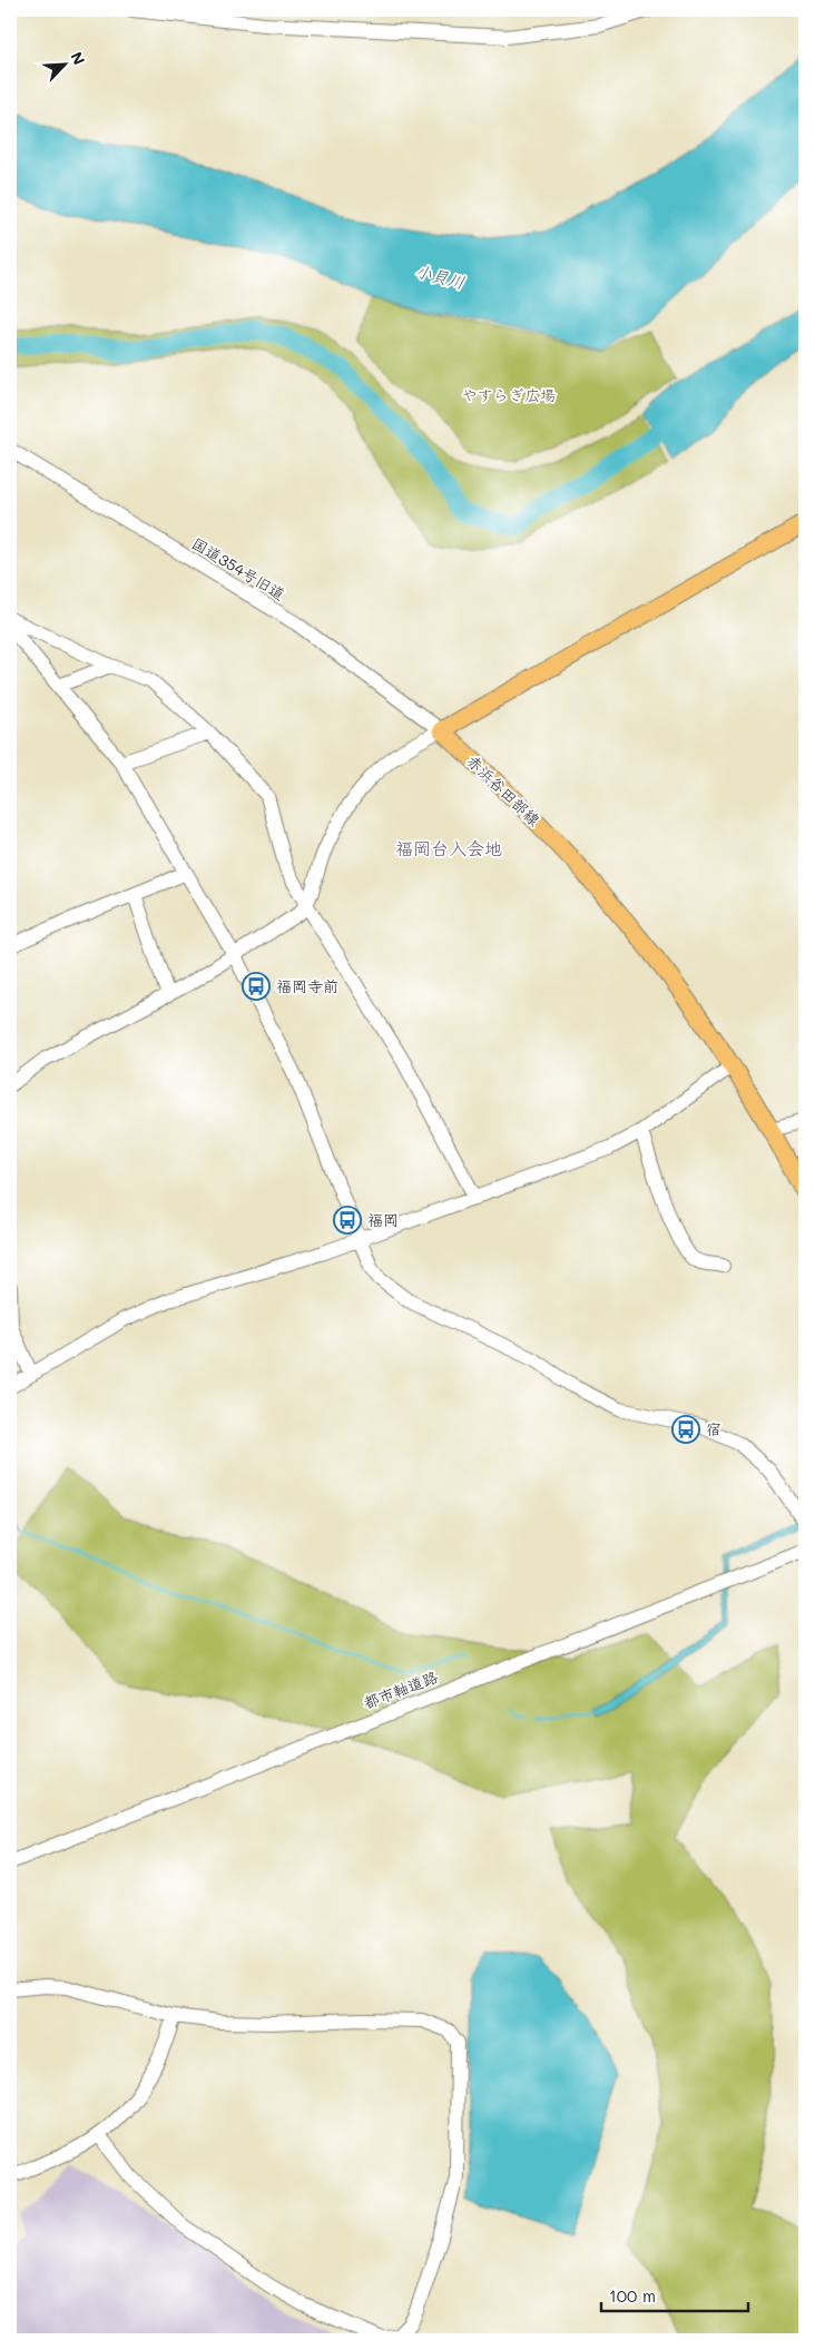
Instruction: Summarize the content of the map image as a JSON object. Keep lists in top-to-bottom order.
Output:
{
  "streets": {
    "main road": ["赤浜谷田部線"],
    "street": ["国道354号旧道", "都市軸道路"]
  },
  "crossings": [
    ["国道354号旧道", "赤浜谷田部線"]
  ],
  "districts": ["福岡台入会地"],
  "water": ["小貝川"],
  "parks": ["やすらぎ広場"],
  "places": {
    "bus stop": ["福岡寺前", "福岡", "宿"]
  },
  "scale_bar": "100 m",
  "north": "top right"
}
